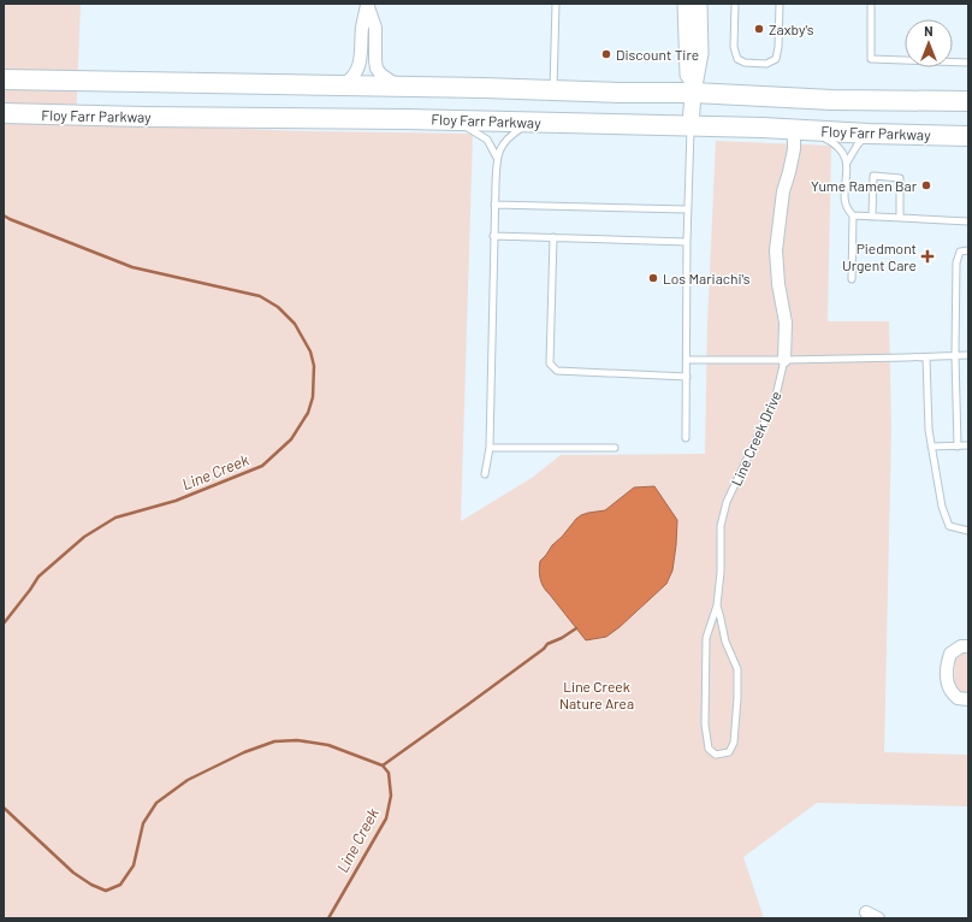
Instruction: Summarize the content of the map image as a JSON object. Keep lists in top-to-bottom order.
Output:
{
  "streets": {
    "main road": ["Floy Farr Parkway"],
    "street": ["Line Creek Drive"]
  },
  "crossings": [
    ["Floy Farr Parkway", "Line Creek Drive"]
  ],
  "water": ["Line Creek"],
  "parks": ["Line Creek Nature Area"],
  "places": {
    "other": [
      "Zaxby's",
      "Discount Tire",
      "Yume Ramen Bar",
      "Los Mariachi's"
    ],
    "health": ["Piedmont Urgent Care"]
  },
  "north": "top"
}
